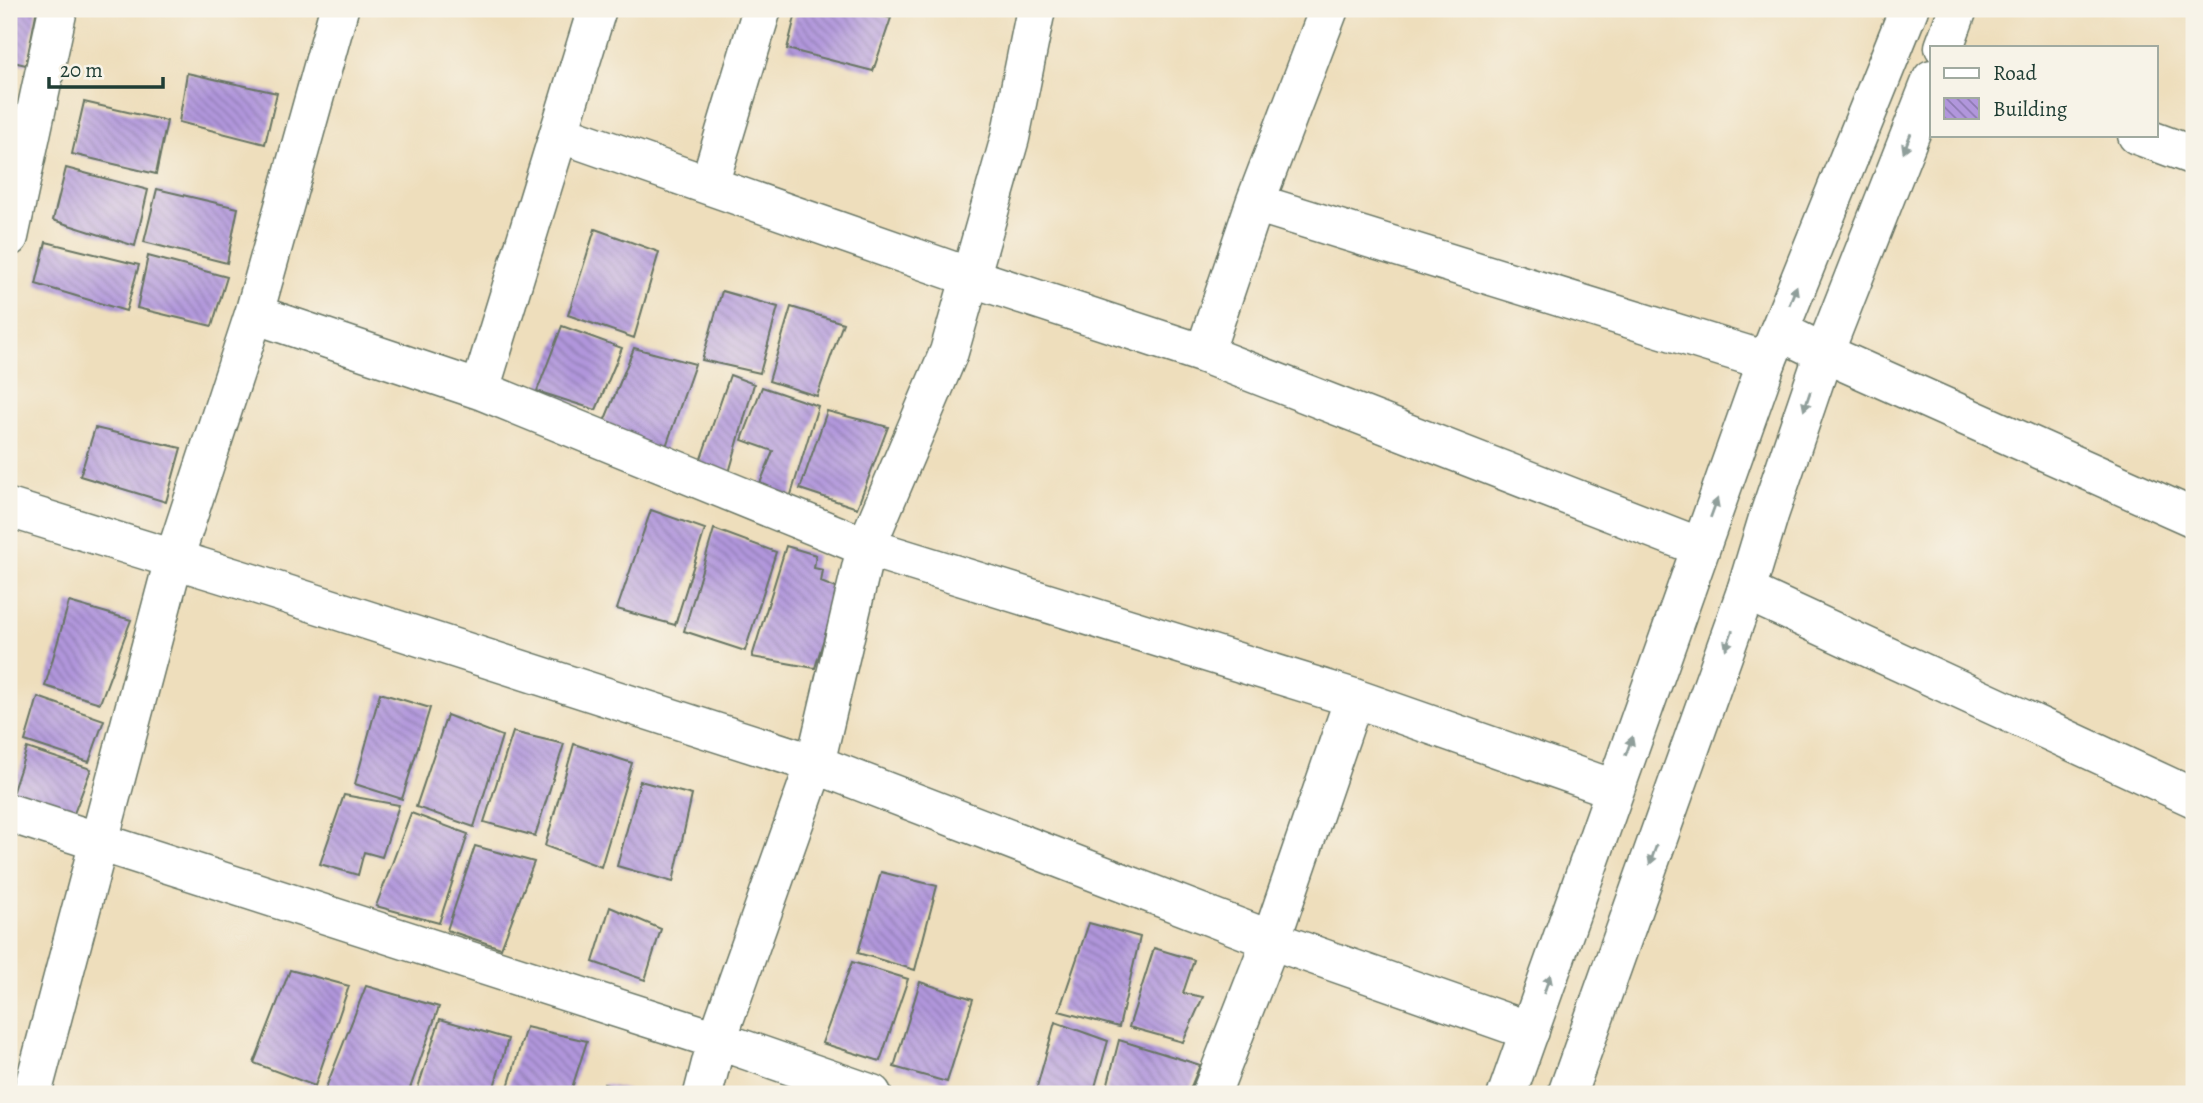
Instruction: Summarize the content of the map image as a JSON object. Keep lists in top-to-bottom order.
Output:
{
  "legend": ["Road", "Building"],
  "scale_bar": "20 m"
}
